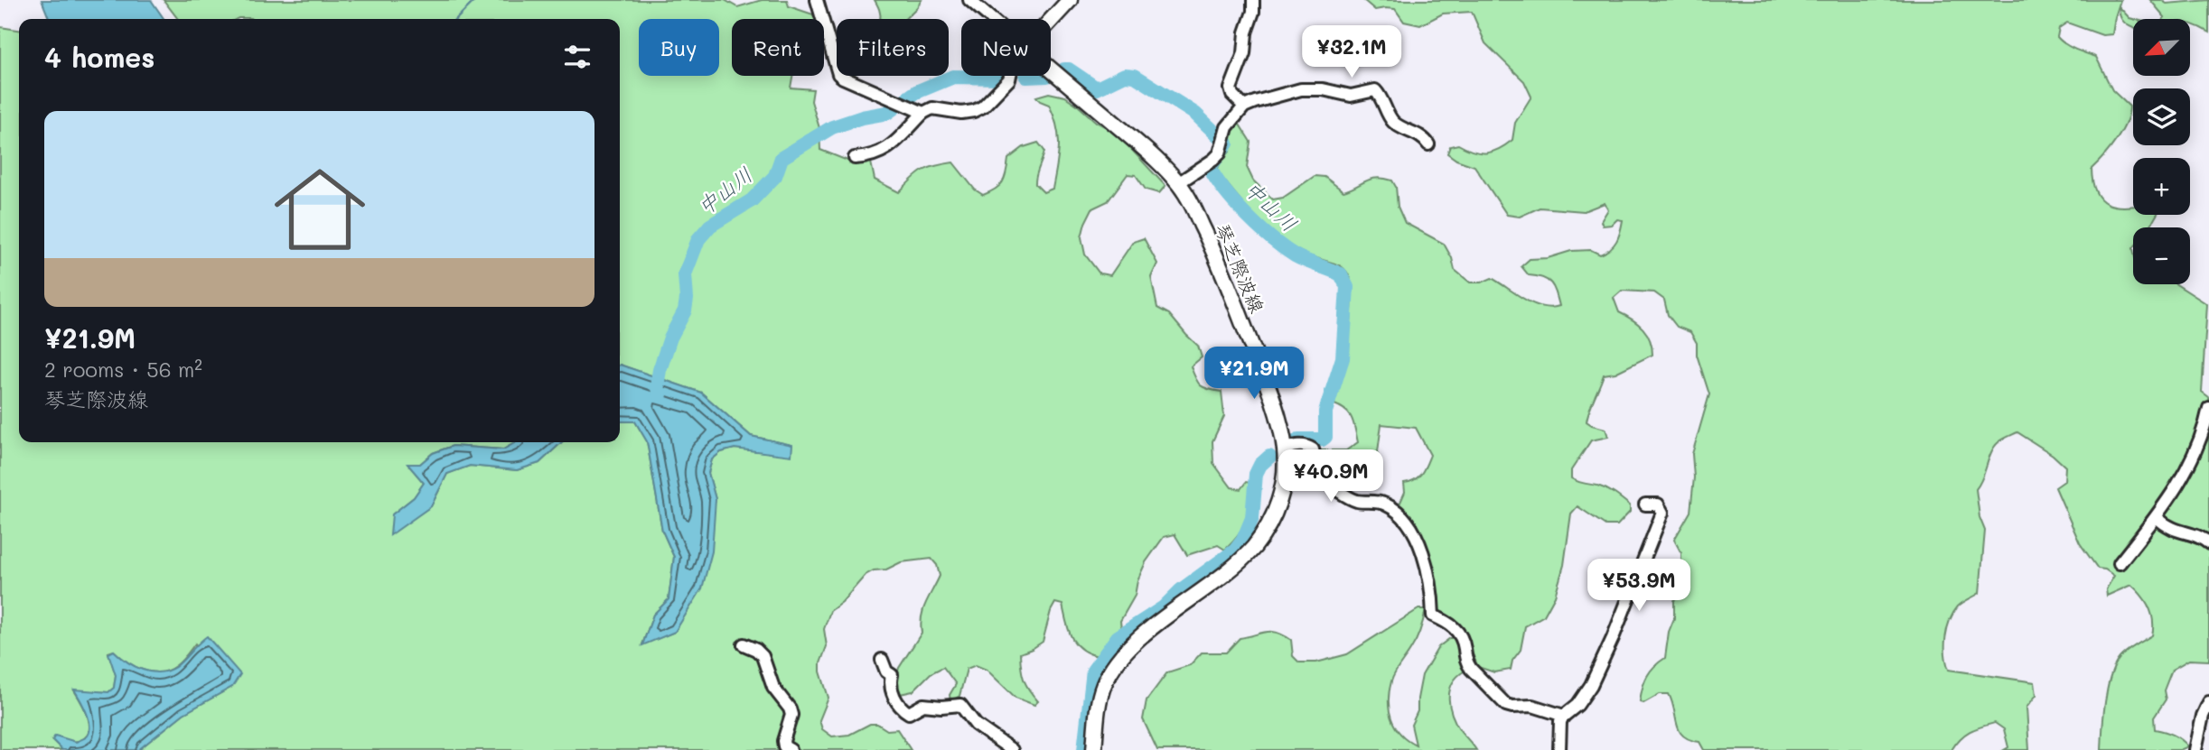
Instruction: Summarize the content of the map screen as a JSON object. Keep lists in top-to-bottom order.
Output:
{
  "streets": {
    "main road": ["琴芝際波線"]
  },
  "water": ["中山川"],
  "north": "bottom left",
  "page": {
    "map_buttons": ["+", "−"],
    "chip": [
      "Buy",
      "Rent",
      "Filters",
      "New"
    ],
    "heading": "4 homes",
    "price": [
      "¥32.1M",
      "¥21.9M",
      "¥40.9M",
      "¥53.9M"
    ],
    "list": [
      {
        "name": "¥21.9M",
        "note": "2 rooms · 56 m² · 琴芝際波線"
      }
    ]
  }
}
